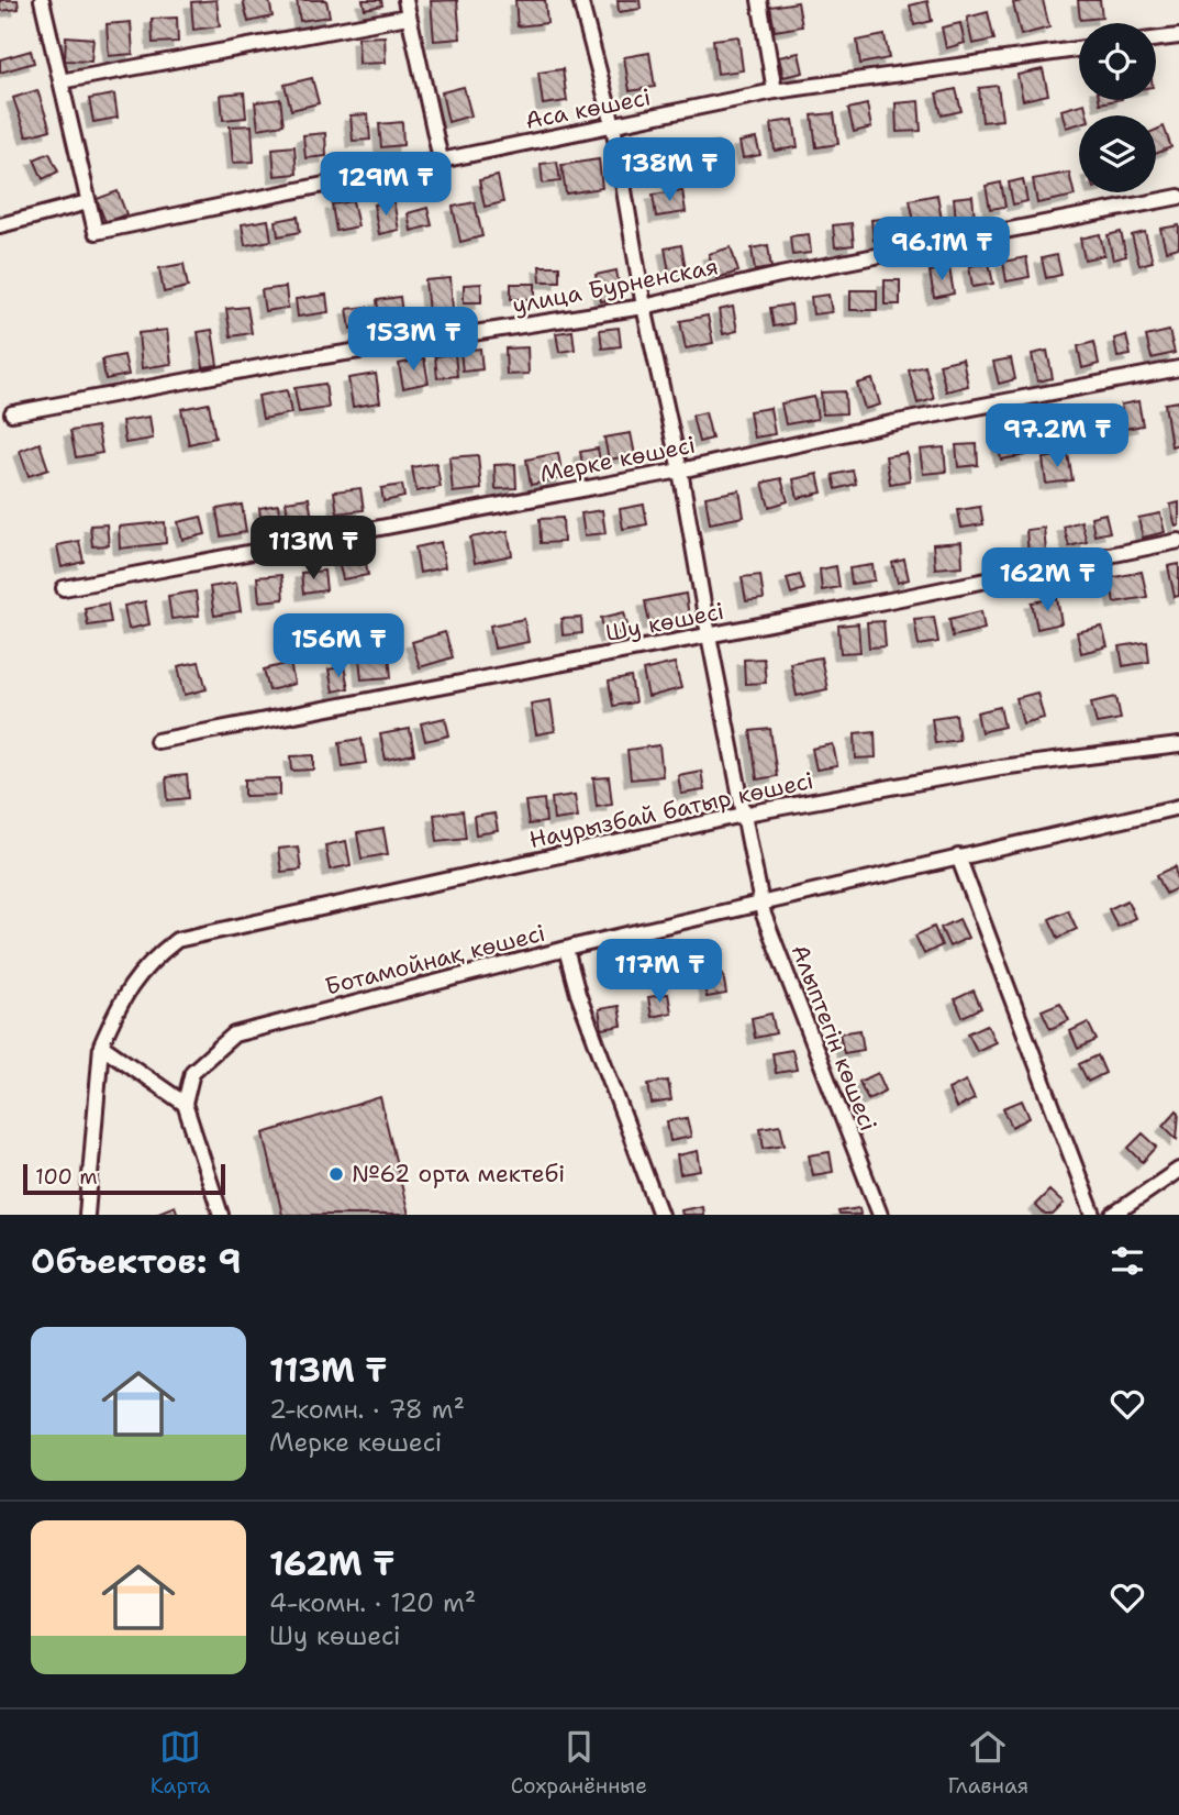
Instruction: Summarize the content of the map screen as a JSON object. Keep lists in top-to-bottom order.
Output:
{
  "streets": {
    "street": [
      "Аса көшесі",
      "улица Бурненская",
      "Мерке көшесі",
      "Шу көшесі",
      "Наурызбай батыр көшесі",
      "Ботамойнақ көшесі",
      "Алыптегін көшесі"
    ]
  },
  "crossings": [
    ["Аса көшесі", "Алыптегін көшесі"],
    ["улица Бурненская", "Алыптегін көшесі"],
    ["Мерке көшесі", "Алыптегін көшесі"],
    ["Шу көшесі", "Алыптегін көшесі"],
    ["Наурызбай батыр көшесі", "Алыптегін көшесі"],
    ["Ботамойнақ көшесі", "Алыптегін көшесі"]
  ],
  "places": ["№62 орта мектебі"],
  "scale_bar": "100 m",
  "page": {
    "price": [
      "138M ₸",
      "129M ₸",
      "96.1M ₸",
      "153M ₸",
      "97.2M ₸",
      "113M ₸",
      "162M ₸",
      "156M ₸",
      "117M ₸"
    ],
    "scale": "100 m",
    "heading": "Объектов: 9",
    "list": [
      {
        "name": "113M ₸",
        "note": "2-комн. · 78 m² · Мерке көшесі"
      },
      {
        "name": "162M ₸",
        "note": "4-комн. · 120 m² · Шу көшесі"
      }
    ],
    "tabs": ["Карта", "Сохранённые", "Главная"]
  }
}
